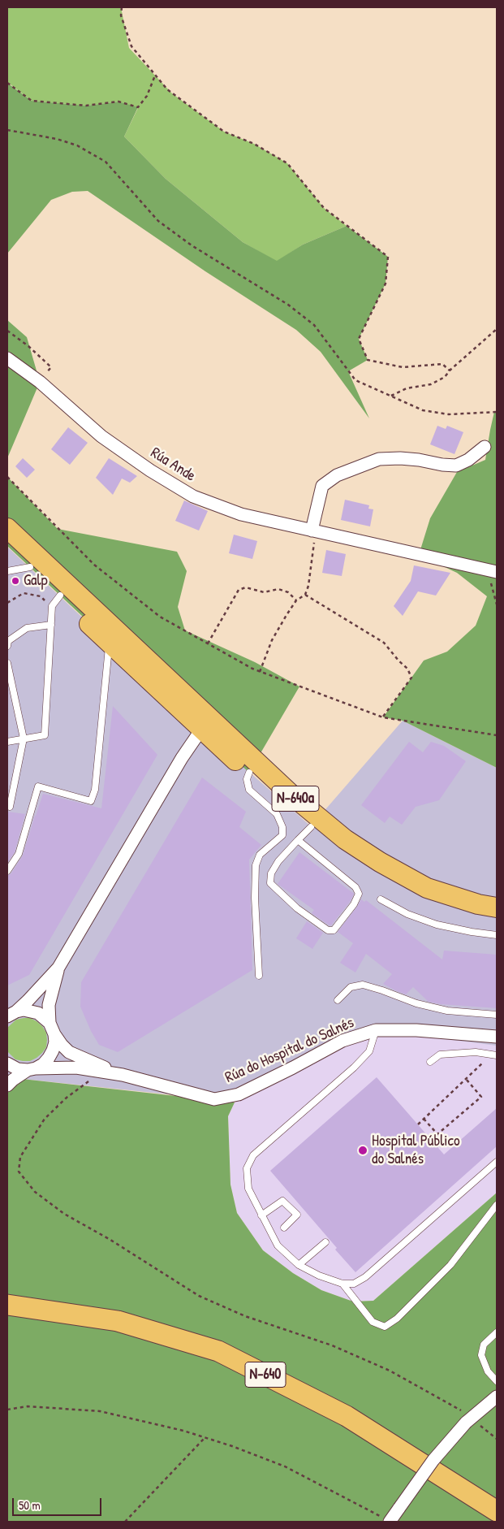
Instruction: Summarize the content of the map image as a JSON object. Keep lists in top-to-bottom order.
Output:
{
  "streets": {
    "highway": ["N-640"],
    "main road": ["N-640a"],
    "street": ["Rúa Ande", "Rúa do Hospital do Salnés"]
  },
  "places": ["Galp", "Hospital Público do Salnés"],
  "scale_bar": "50 m"
}
